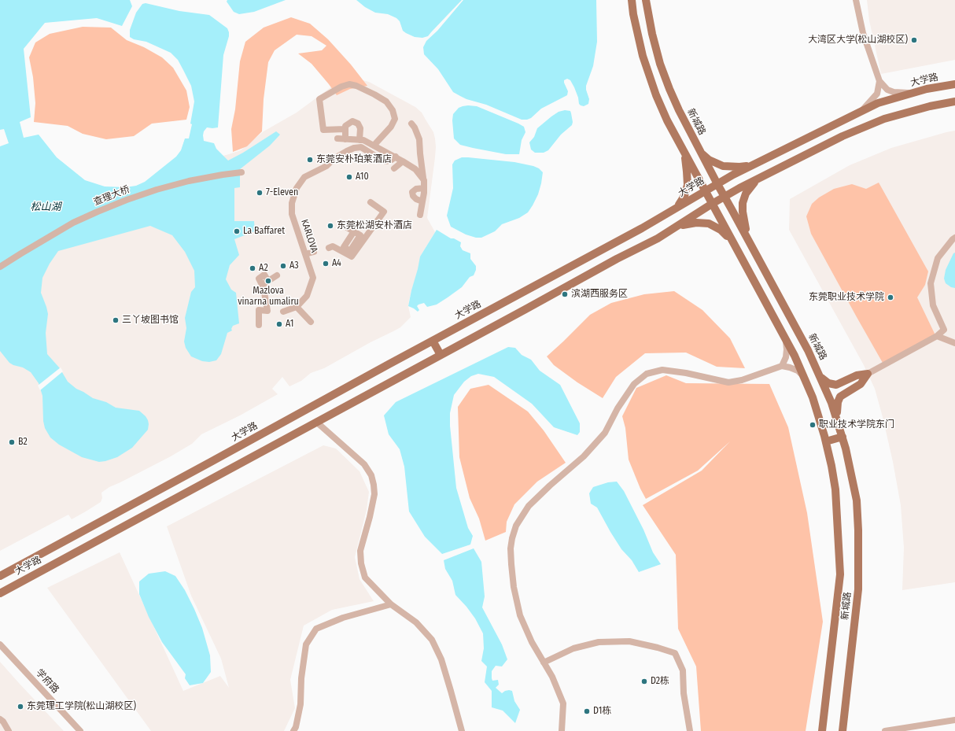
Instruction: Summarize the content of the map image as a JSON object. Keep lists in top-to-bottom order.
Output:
{
  "streets": {
    "main road": ["大学路", "新城路"],
    "street": ["查理大桥", "KARLOVA", "学府路"]
  },
  "crossings": [
    ["大学路", "新城路"]
  ],
  "water": ["松山湖"],
  "places": [
    "大湾区大学(松山湖校区)",
    "东莞安朴珀莱酒店",
    "A10",
    "7-Eleven",
    "东莞松湖安朴酒店",
    "La Baffaret",
    "A4",
    "A3",
    "A2",
    "Mazlova vinarna umaliru",
    "滨湖西服务区",
    "东莞职业技术学院",
    "三丫坡图书馆",
    "A1",
    "职业技术学院东门",
    "B2",
    "D2栋",
    "东莞理工学院(松山湖校区)",
    "D1栋"
  ]
}
